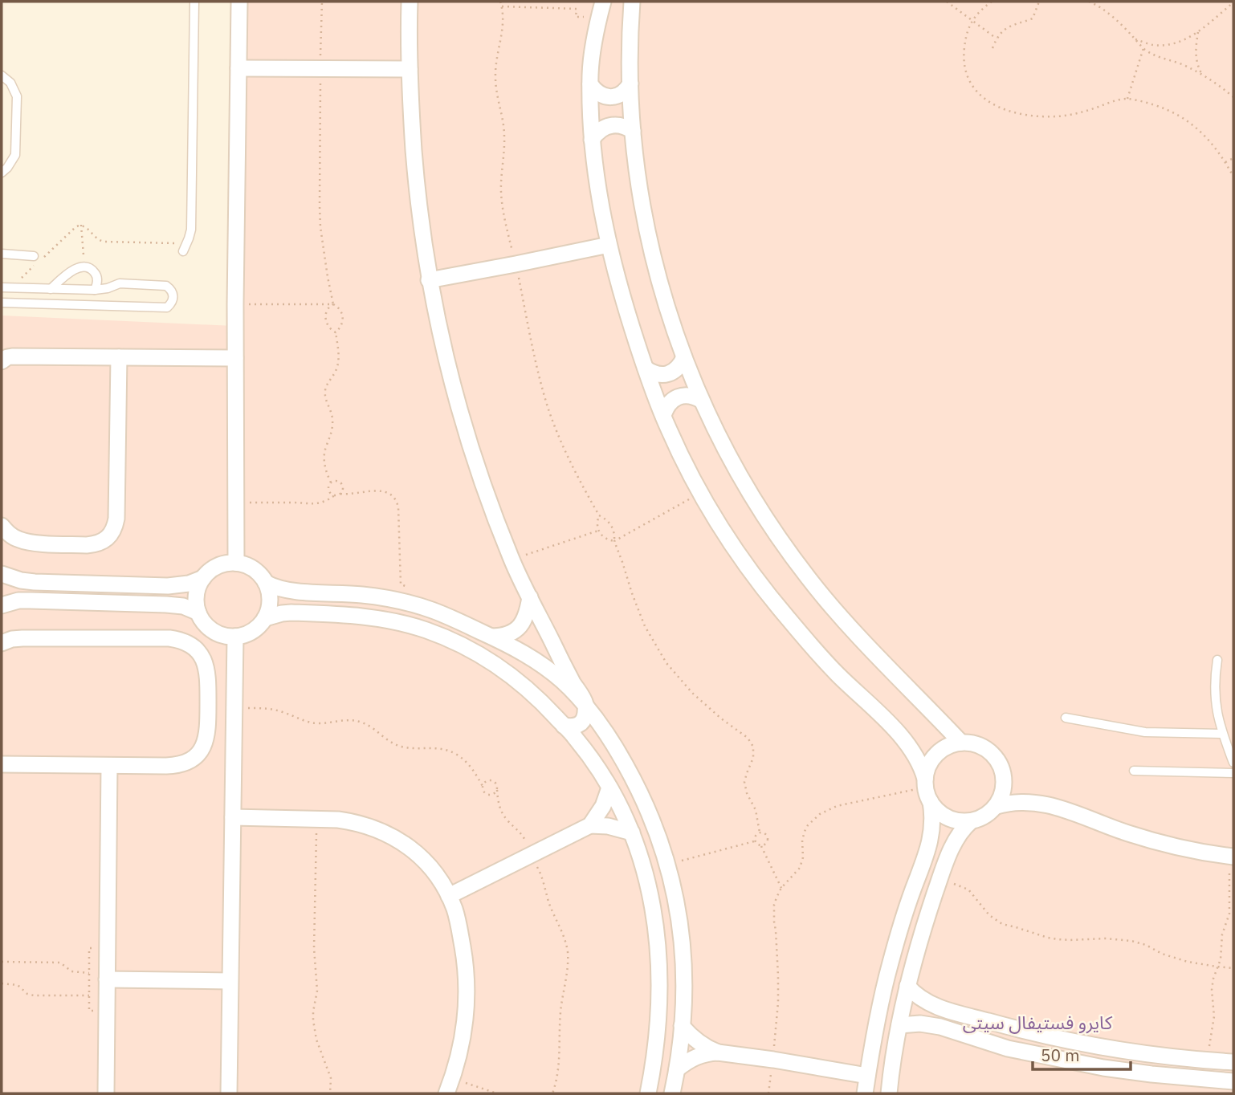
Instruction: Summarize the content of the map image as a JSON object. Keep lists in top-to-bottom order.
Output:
{
  "districts": ["كايرو فستيفال سيتى"],
  "scale_bar": "50 m"
}
